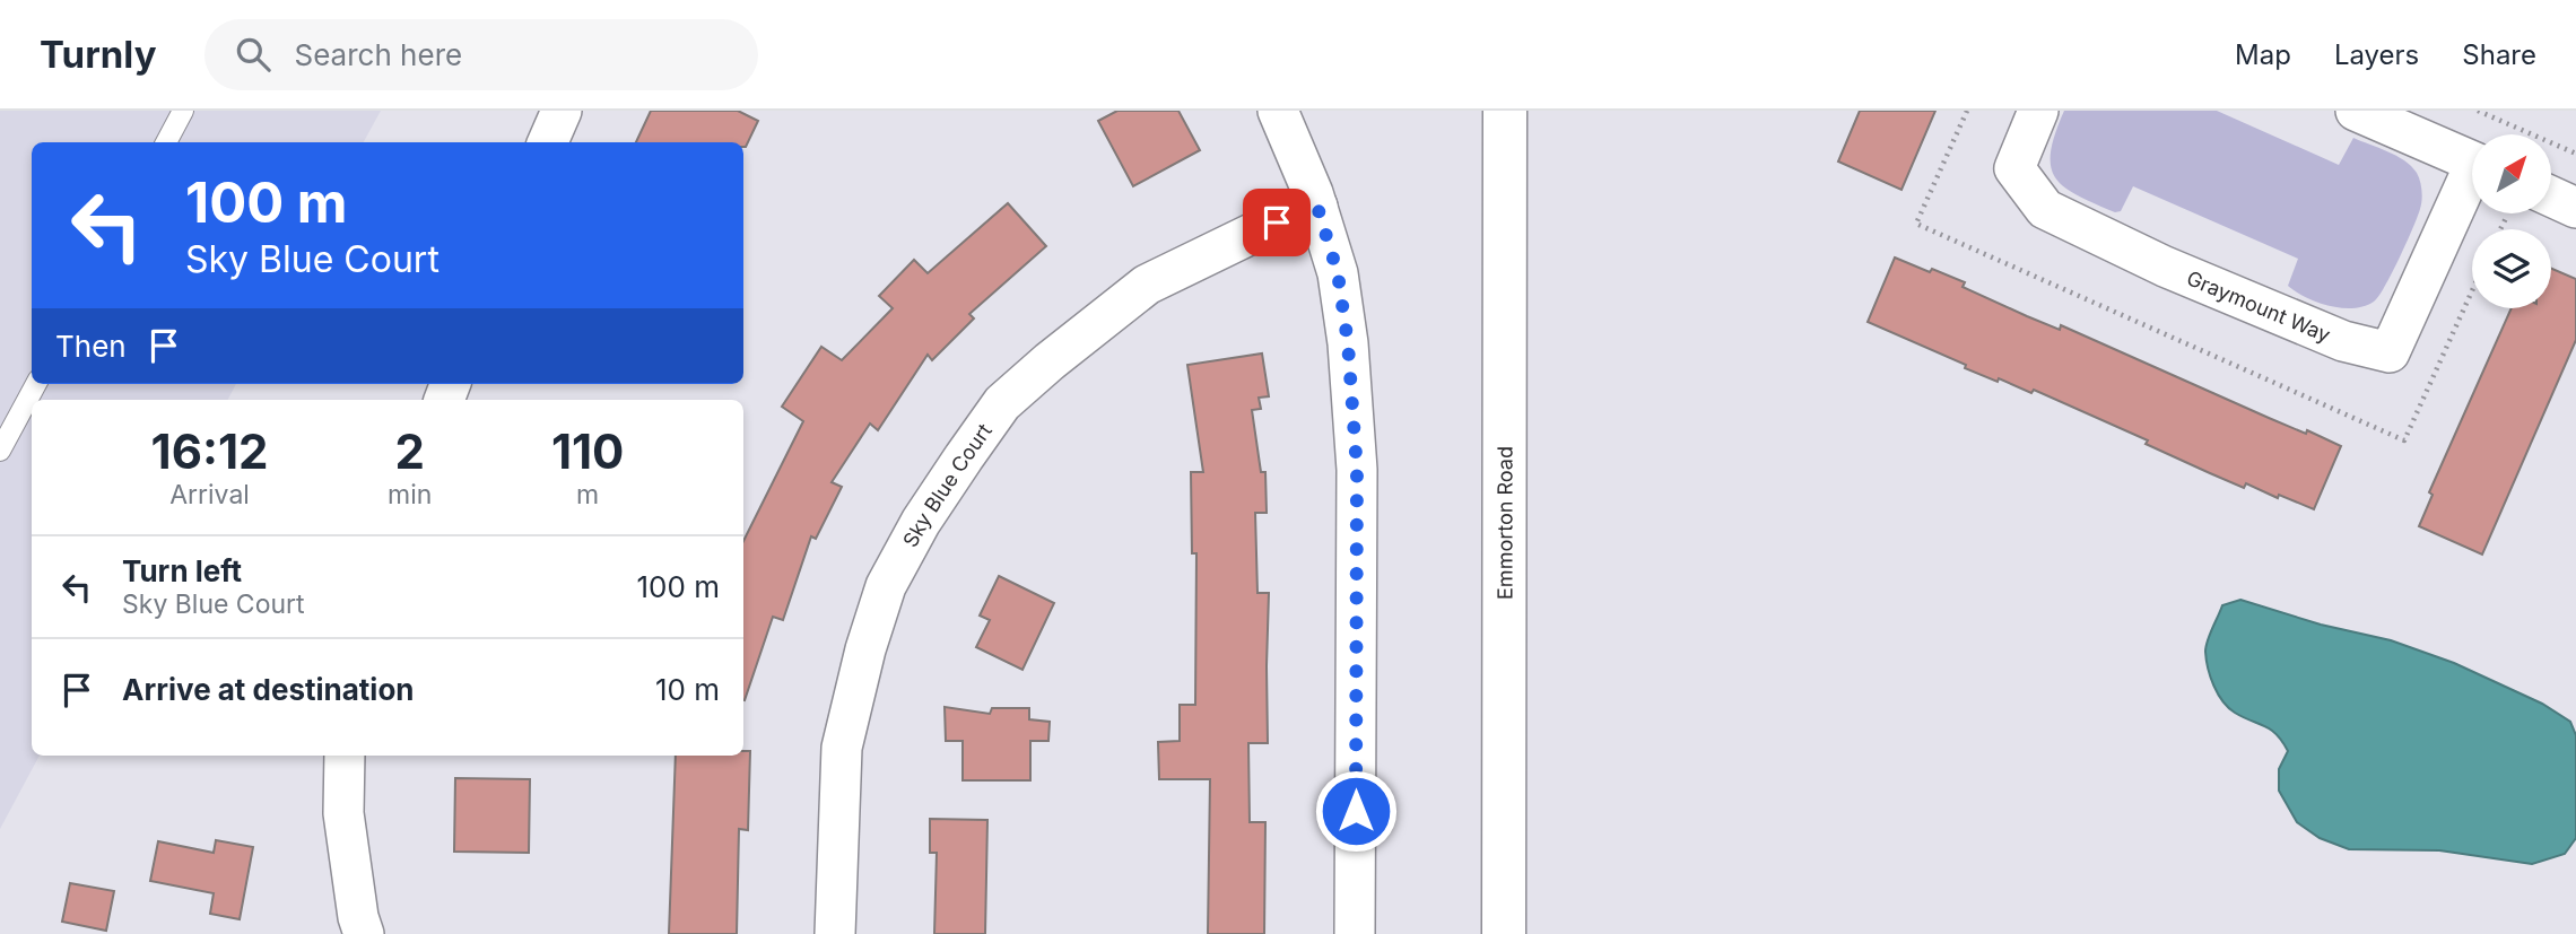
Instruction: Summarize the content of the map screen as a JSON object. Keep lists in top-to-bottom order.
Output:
{
  "streets": {
    "main road": ["Emmorton Road"],
    "street": ["Graymount Way", "Sky Blue Court"]
  },
  "north": "top right",
  "page": {
    "header": "Turnly",
    "search": "Search here",
    "nav": ["Map", "Layers", "Share"],
    "turn": ["100 m", "Sky Blue Court"],
    "then": "Then",
    "eta": [
      "16:12",
      "Arrival",
      "2",
      "min",
      "110",
      "m"
    ],
    "list": [
      {
        "name": "Turn left",
        "note": "Sky Blue Court",
        "value": "100 m"
      },
      {
        "name": "Arrive at destination",
        "value": "10 m"
      }
    ]
  }
}
